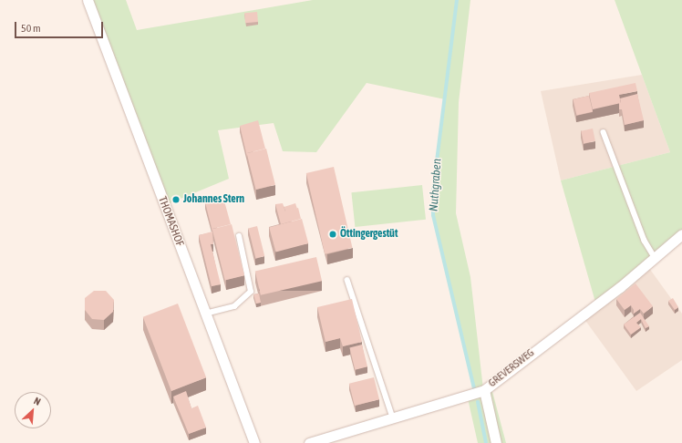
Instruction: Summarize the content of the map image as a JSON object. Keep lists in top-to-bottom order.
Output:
{
  "streets": {
    "street": ["THOMASHOF", "GREVERSWEG"]
  },
  "water": ["Nuthgraben"],
  "places": ["Johannes Stern", "Öttingergestüt"],
  "scale_bar": "50 m",
  "north": "top right"
}
